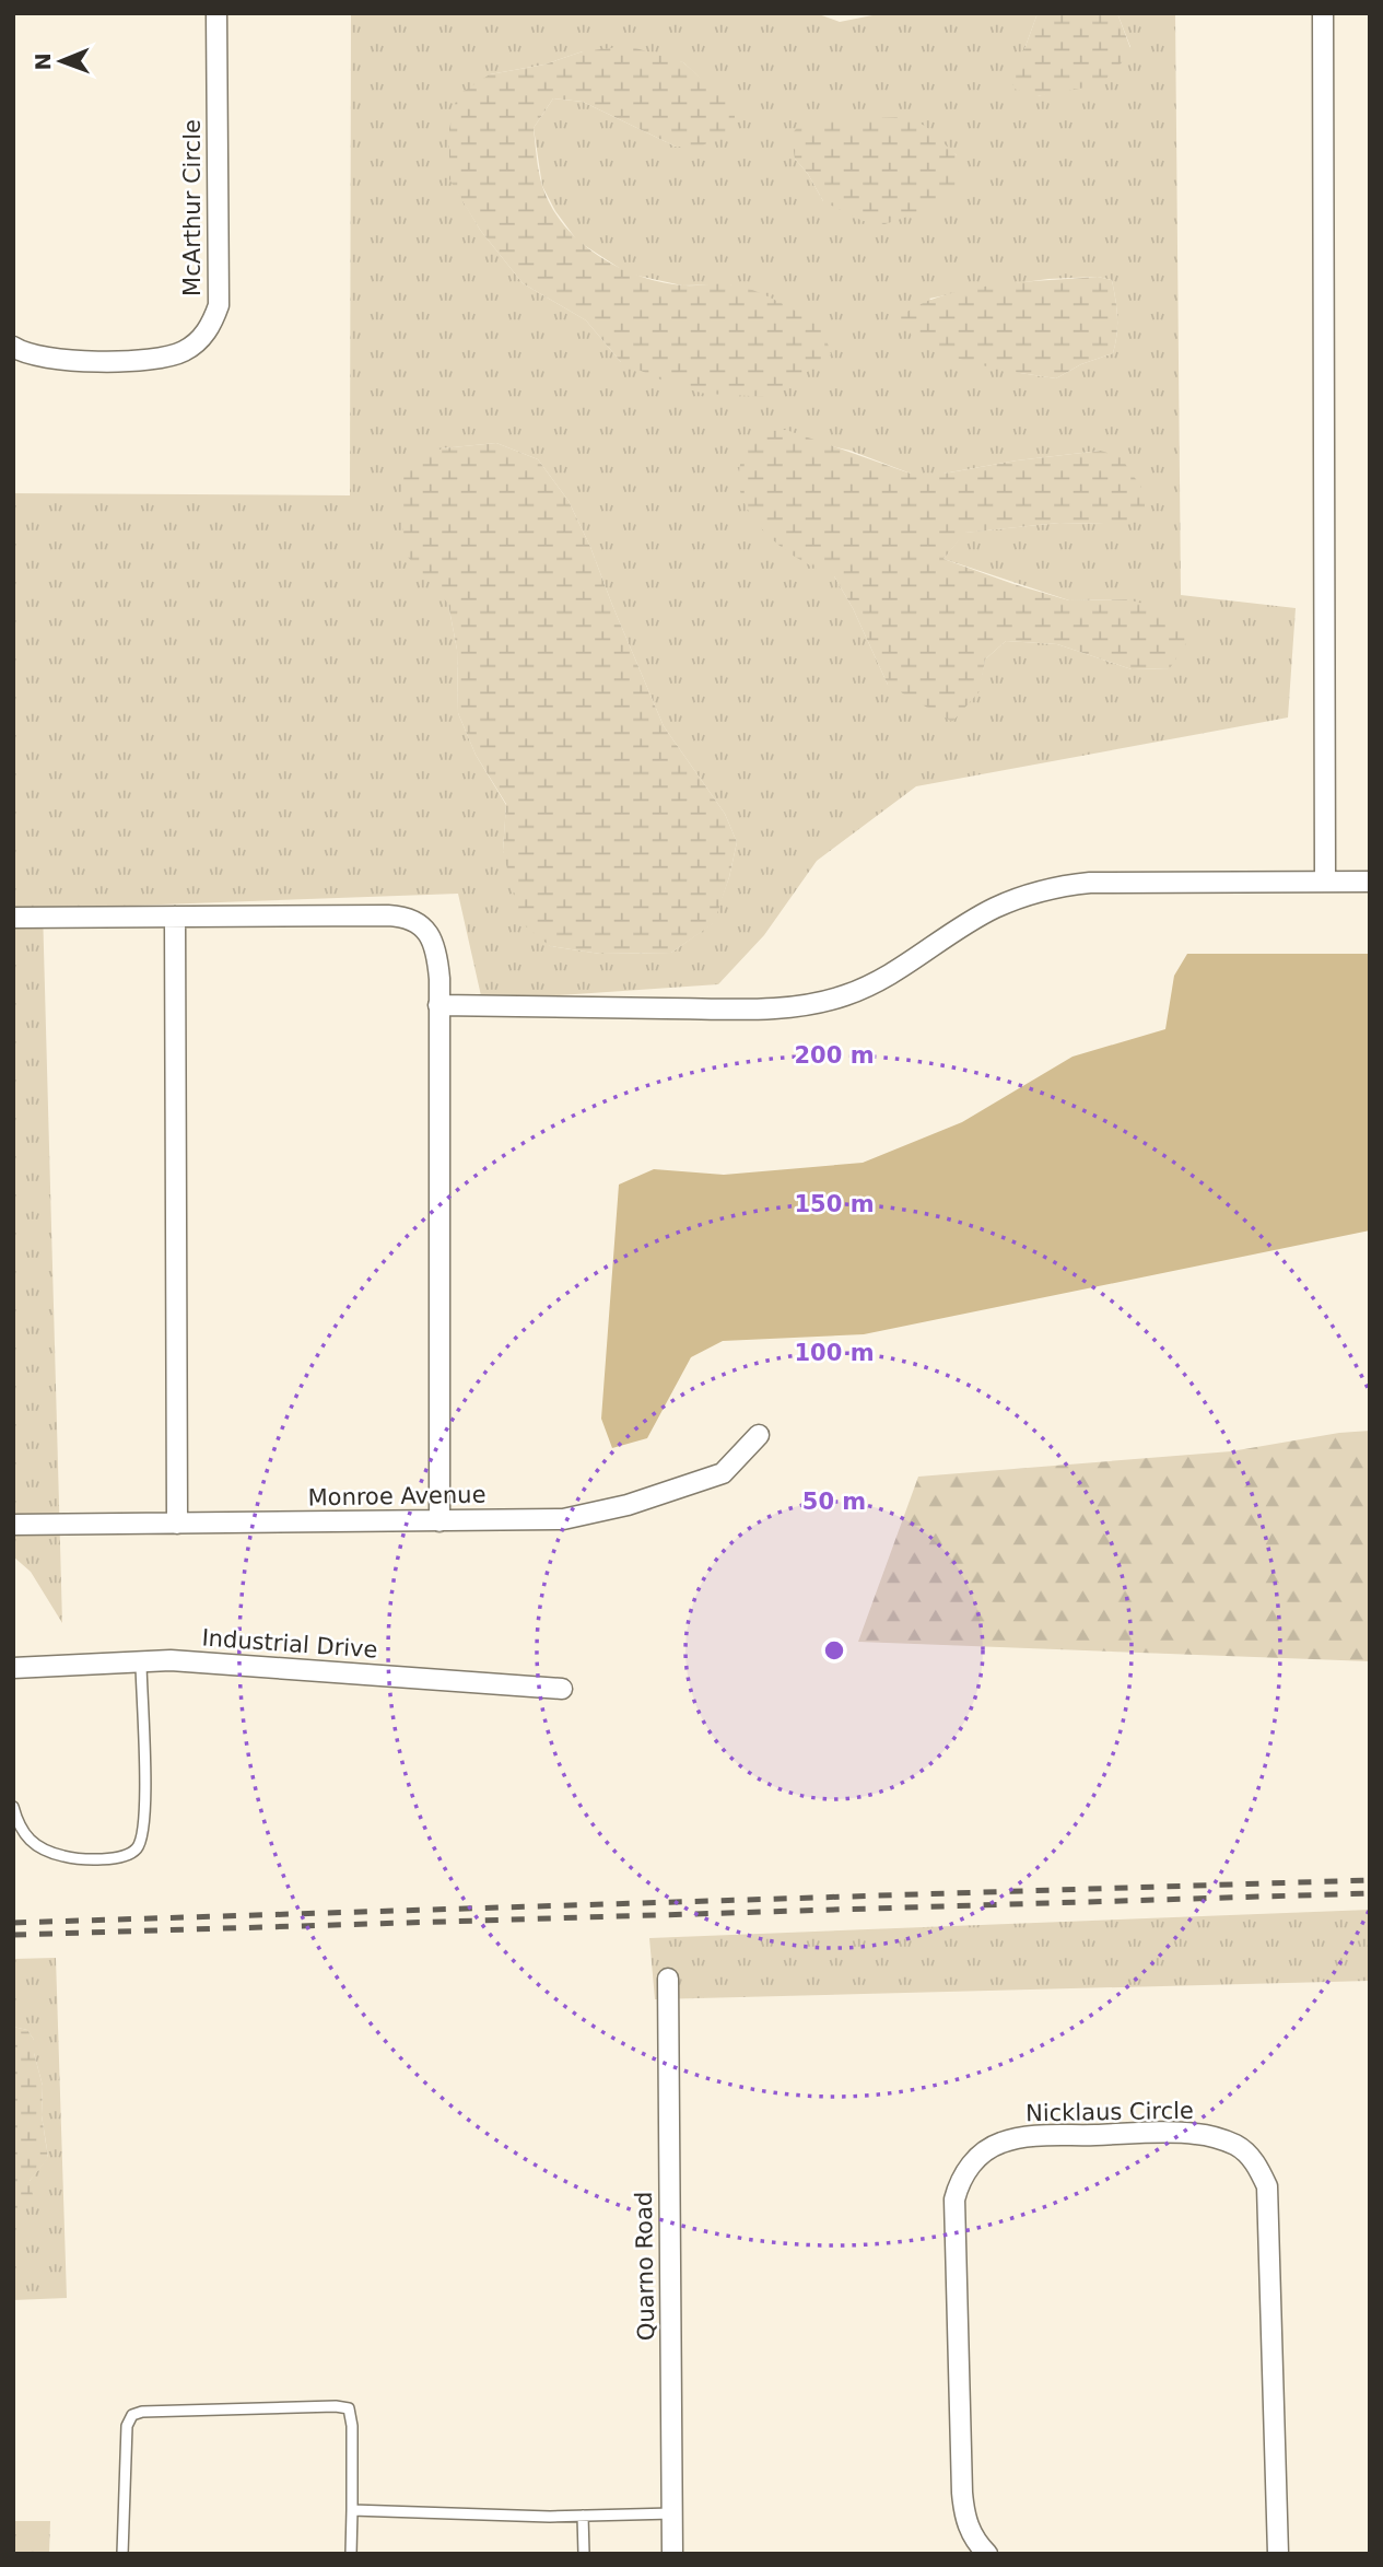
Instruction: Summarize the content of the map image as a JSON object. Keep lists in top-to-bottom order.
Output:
{
  "streets": {
    "street": [
      "McArthur Circle",
      "Monroe Avenue",
      "Industrial Drive",
      "Nicklaus Circle",
      "Quarno Road"
    ]
  },
  "north": "left",
  "rings": [
    "200 m",
    "150 m",
    "100 m",
    "50 m"
  ]
}
